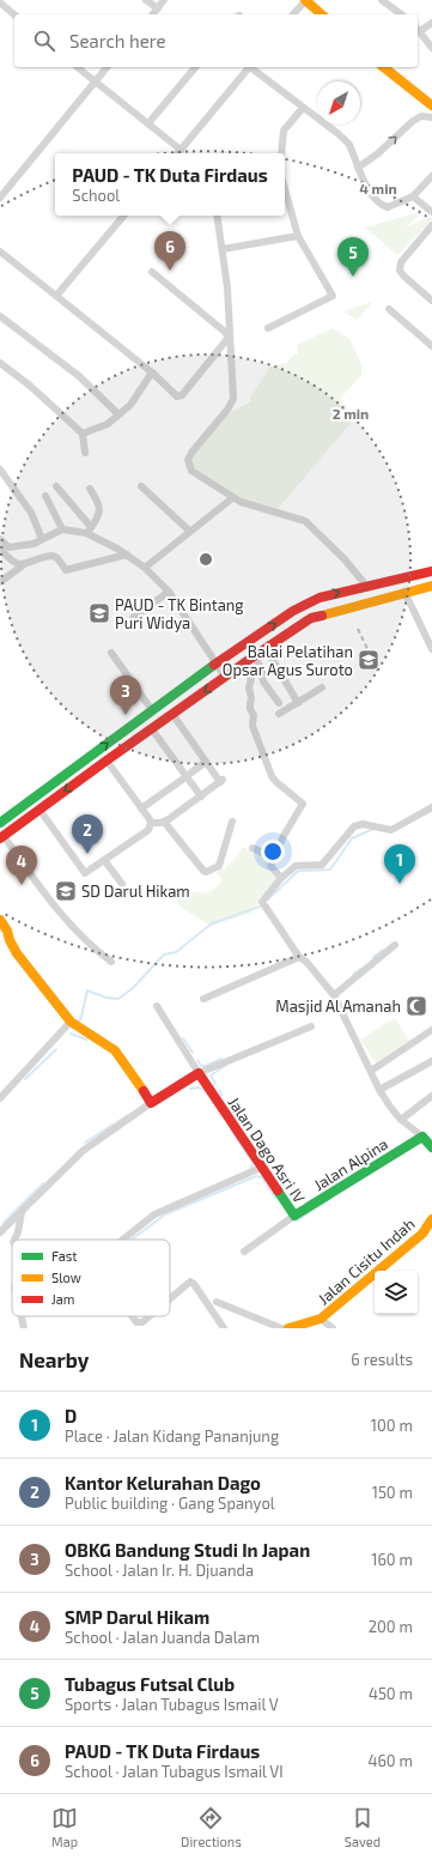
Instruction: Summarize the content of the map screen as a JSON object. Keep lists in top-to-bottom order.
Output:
{
  "streets": {
    "main road": ["Jalan Dago Asri IV", "Jalan Alpina", "Jalan Cisitu Indah"]
  },
  "crossings": [
    ["Jalan Dago Asri IV", "Jalan Alpina"]
  ],
  "places": {
    "school or university": ["PAUD - TK Bintang Puri Widya", "Balai Pelatihan Opsar Agus Suroto", "SD Darul Hikam"],
    "mosque": ["Masjid Al Amanah"]
  },
  "legend": ["Fast", "Slow", "Jam"],
  "north": "bottom left",
  "page": {
    "search": "Search here",
    "popup": ["PAUD - TK Duta Firdaus", "School"],
    "pins": [
      "6",
      "5",
      "3",
      "2",
      "1",
      "4"
    ],
    "heading": ["Nearby", "6 results"],
    "list": [
      {
        "mark": "1",
        "name": "D",
        "note": "Place · Jalan Kidang Pananjung",
        "value": "100 m"
      },
      {
        "mark": "2",
        "name": "Kantor Kelurahan Dago",
        "note": "Public building · Gang Spanyol",
        "value": "150 m"
      },
      {
        "mark": "3",
        "name": "OBKG Bandung Studi In Japan",
        "note": "School · Jalan Ir. H. Djuanda",
        "value": "160 m"
      },
      {
        "mark": "4",
        "name": "SMP Darul Hikam",
        "note": "School · Jalan Juanda Dalam",
        "value": "200 m"
      },
      {
        "mark": "5",
        "name": "Tubagus Futsal Club",
        "note": "Sports · Jalan Tubagus Ismail V",
        "value": "450 m"
      },
      {
        "mark": "6",
        "name": "PAUD - TK Duta Firdaus",
        "note": "School · Jalan Tubagus Ismail VI",
        "value": "460 m"
      }
    ],
    "nav": ["Map", "Directions", "Saved"]
  },
  "rings": ["4 min", "2 min"]
}
